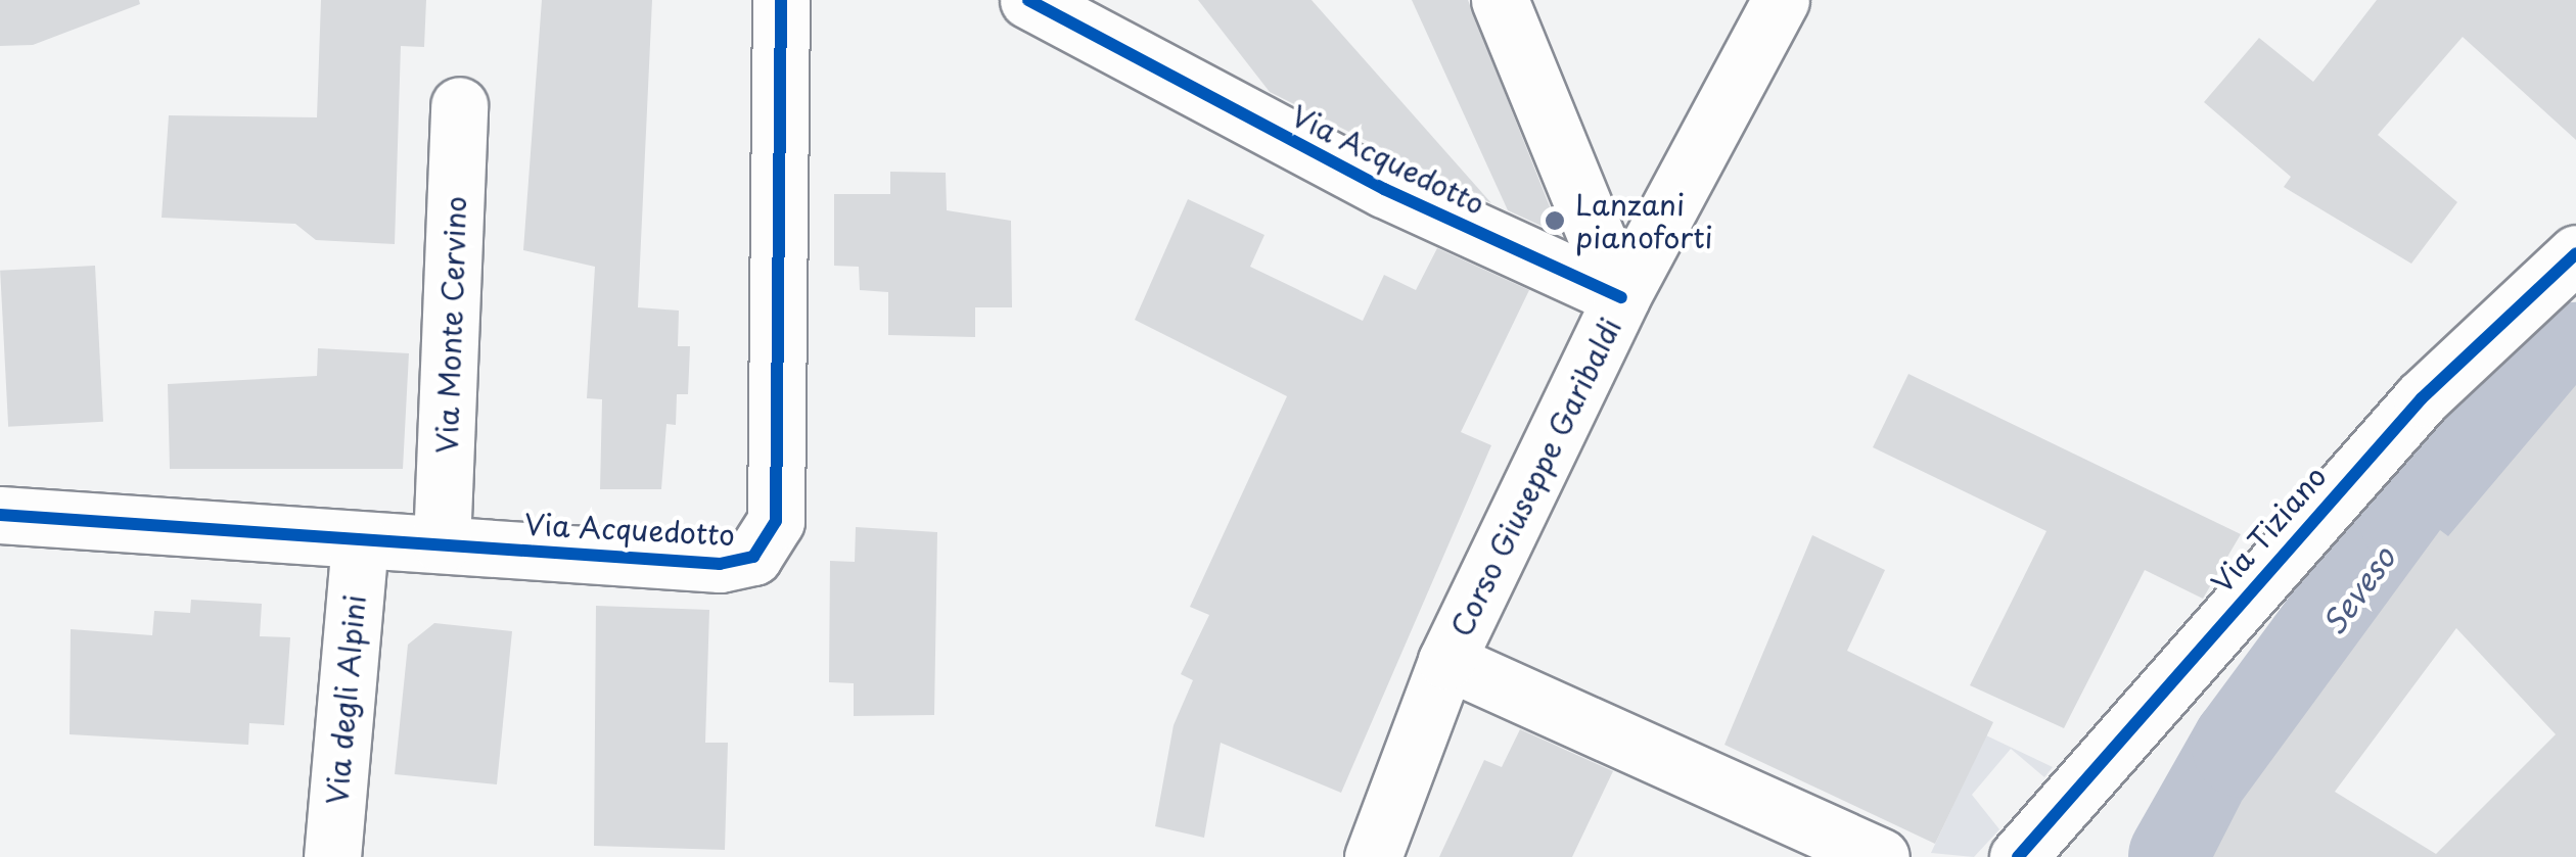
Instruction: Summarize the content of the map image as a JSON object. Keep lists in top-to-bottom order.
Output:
{
  "streets": {
    "street": [
      "Via Acquedotto",
      "Via Monte Cervino",
      "Corso Giuseppe Garibaldi",
      "Via Tiziano",
      "Via degli Alpini"
    ]
  },
  "crossings": [
    ["Via Acquedotto", "Via Monte Cervino"],
    ["Via Acquedotto", "Corso Giuseppe Garibaldi"],
    ["Via Acquedotto", "Via degli Alpini"]
  ],
  "water": ["Seveso"],
  "places": ["Lanzani pianoforti"]
}
